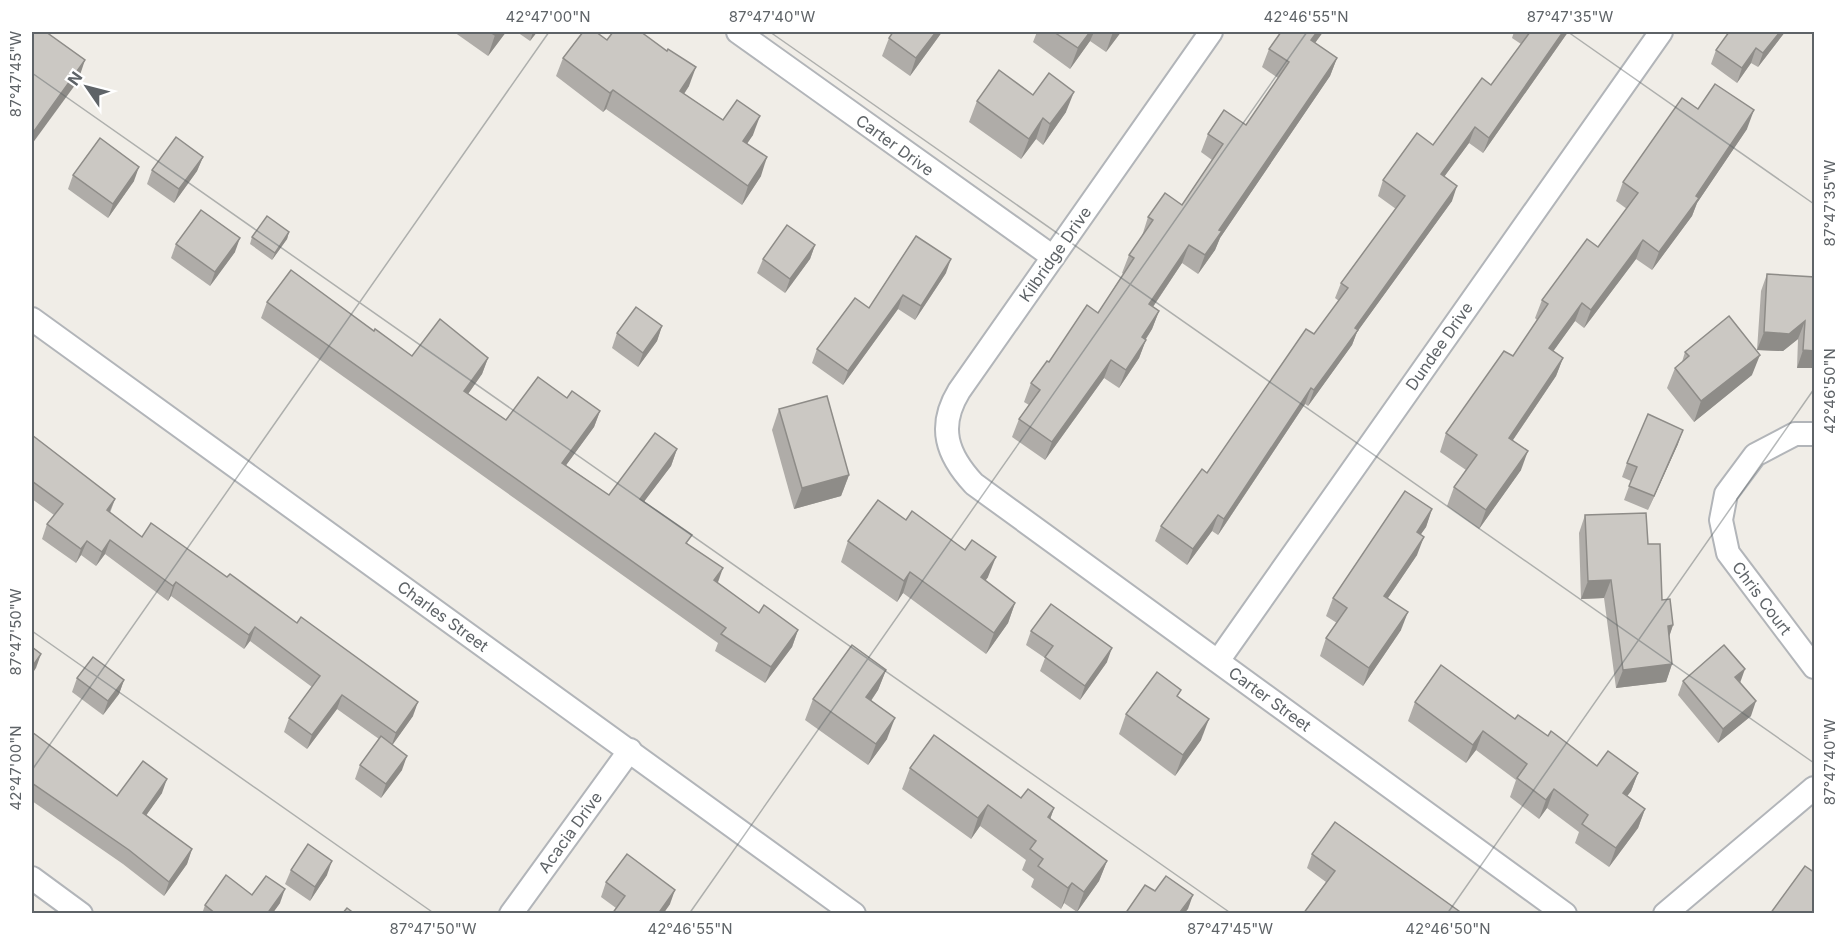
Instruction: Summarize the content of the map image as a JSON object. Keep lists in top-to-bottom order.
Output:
{
  "streets": {
    "street": [
      "Carter Drive",
      "Kilbridge Drive",
      "Dundee Drive",
      "Chris Court",
      "Charles Street",
      "Carter Street",
      "Acacia Drive"
    ]
  },
  "crossings": [
    ["Carter Drive", "Kilbridge Drive"],
    ["Kilbridge Drive", "Carter Street"],
    ["Dundee Drive", "Carter Street"],
    ["Charles Street", "Acacia Drive"]
  ],
  "north": "top left",
  "coordinates": [
    "42°47'00\"N",
    "87°47'40\"W",
    "42°46'55\"N",
    "87°47'35\"W",
    "87°47'45\"W",
    "42°46'50\"N",
    "87°47'50\"W"
  ]
}
